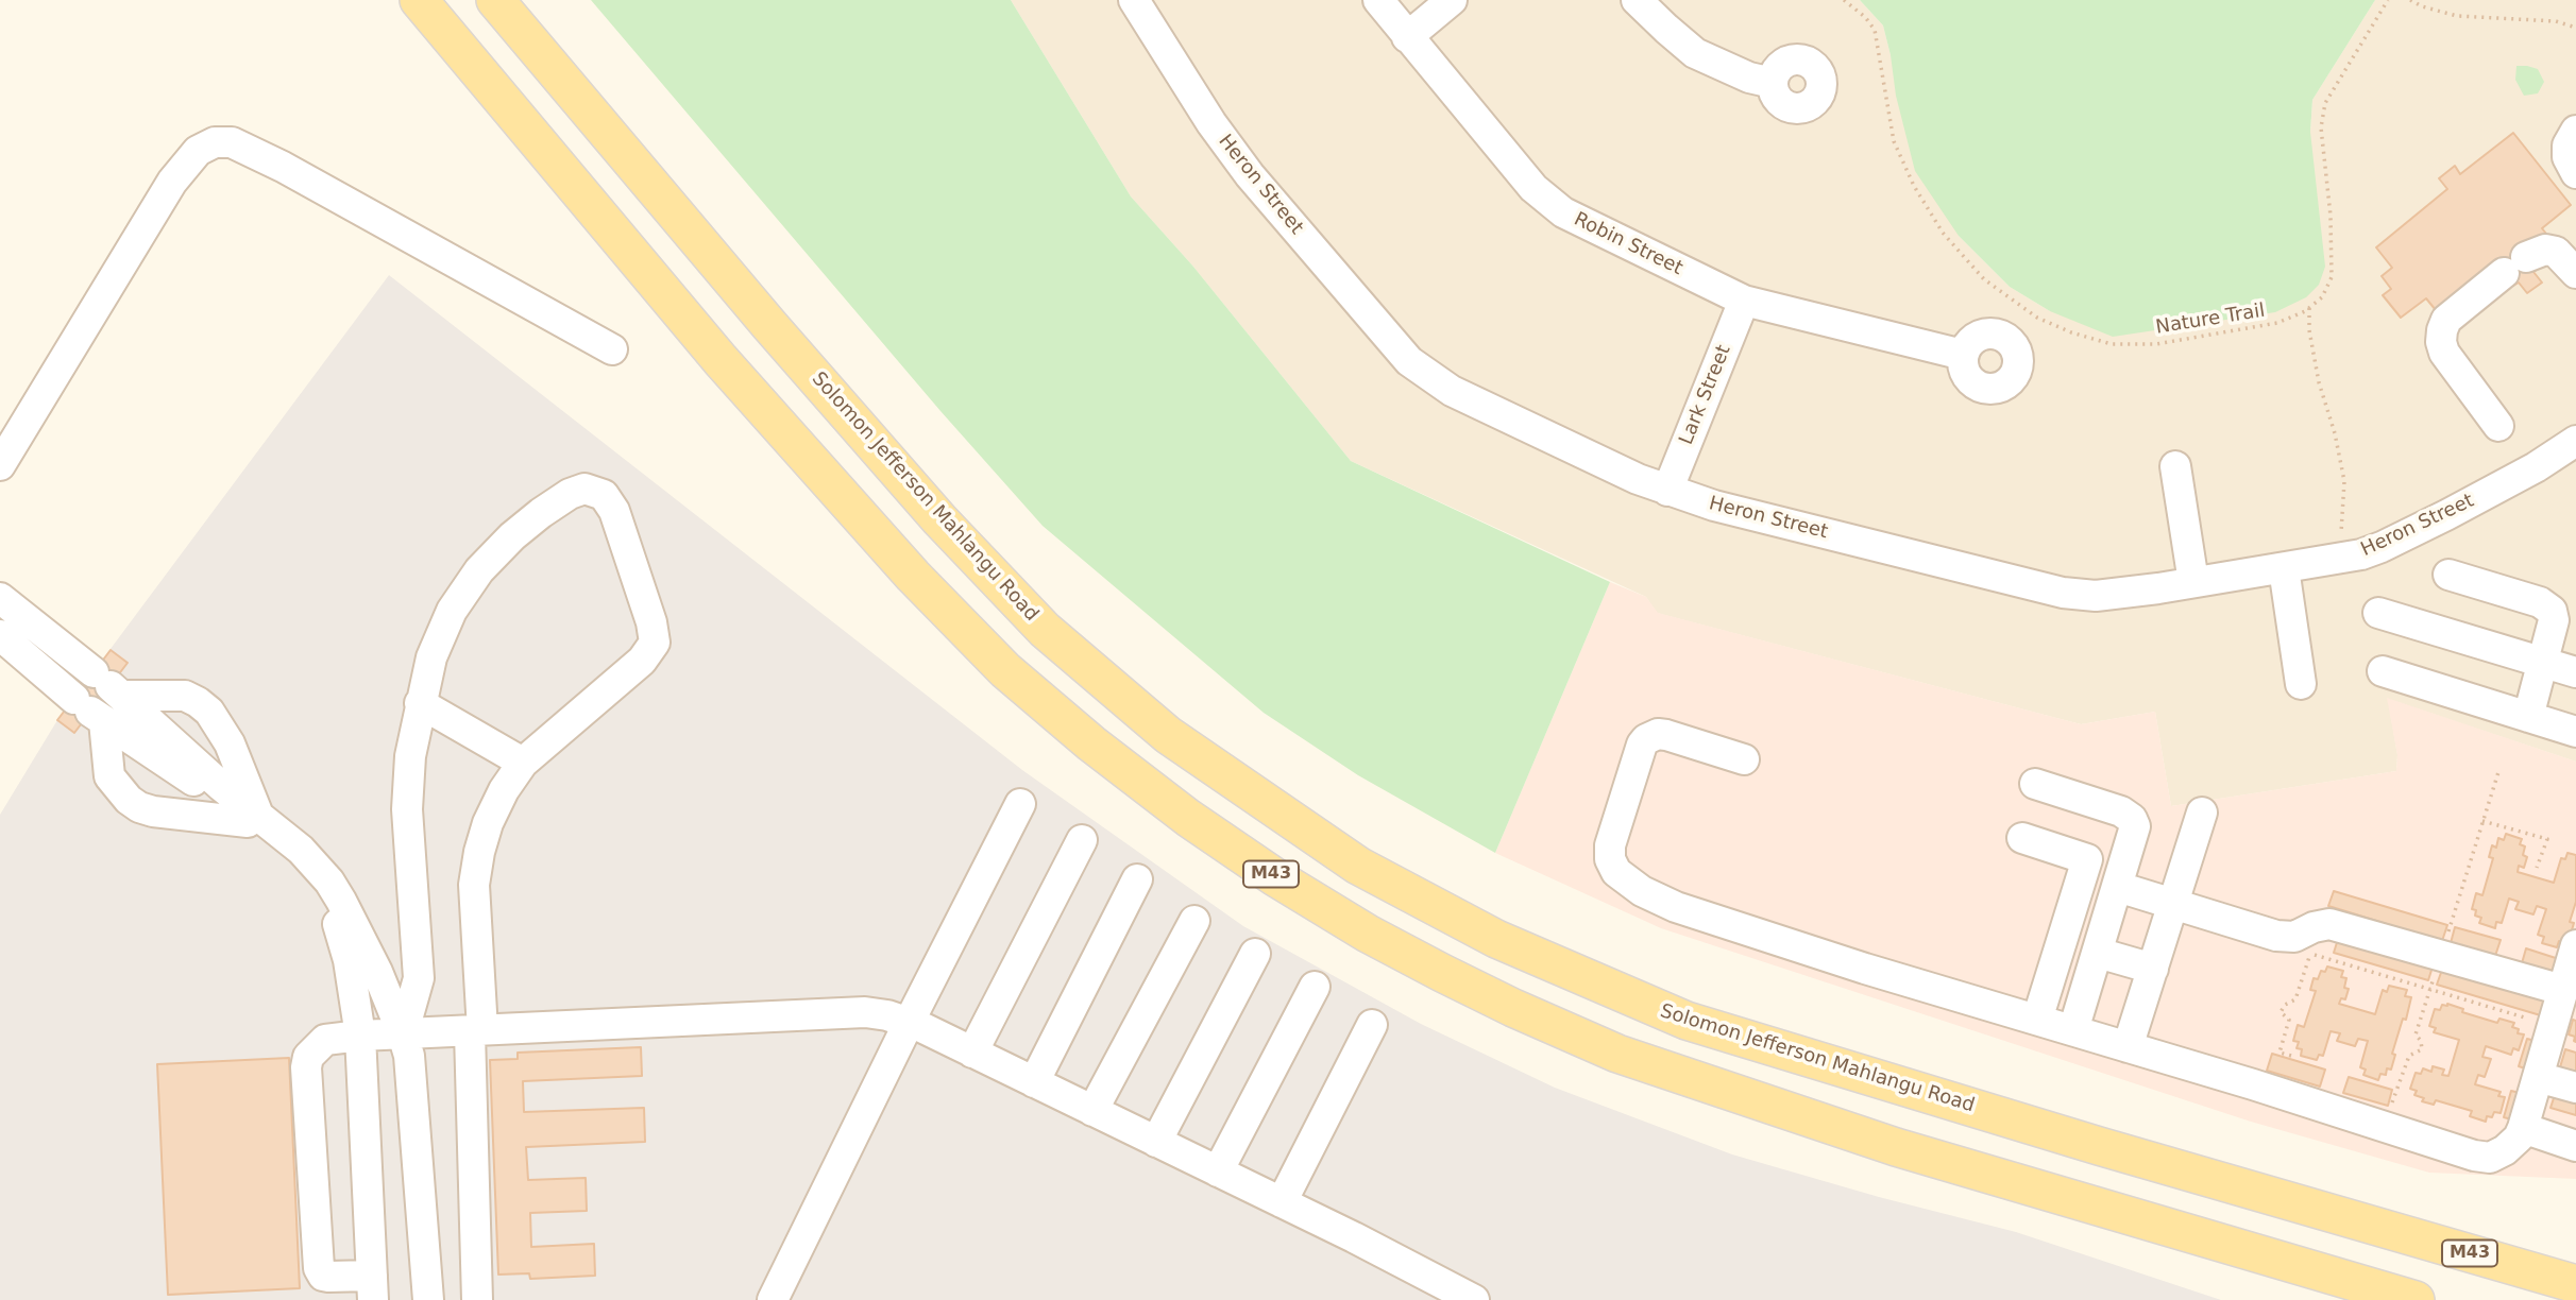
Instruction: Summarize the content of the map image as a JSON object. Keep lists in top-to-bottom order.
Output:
{
  "streets": {
    "main road": ["Solomon Jefferson Mahlangu Road", "M43"],
    "street": ["Heron Street", "Robin Street", "Lark Street"],
    "path": ["Nature Trail"]
  },
  "crossings": [
    ["Heron Street", "Lark Street"],
    ["Robin Street", "Lark Street"]
  ]
}
